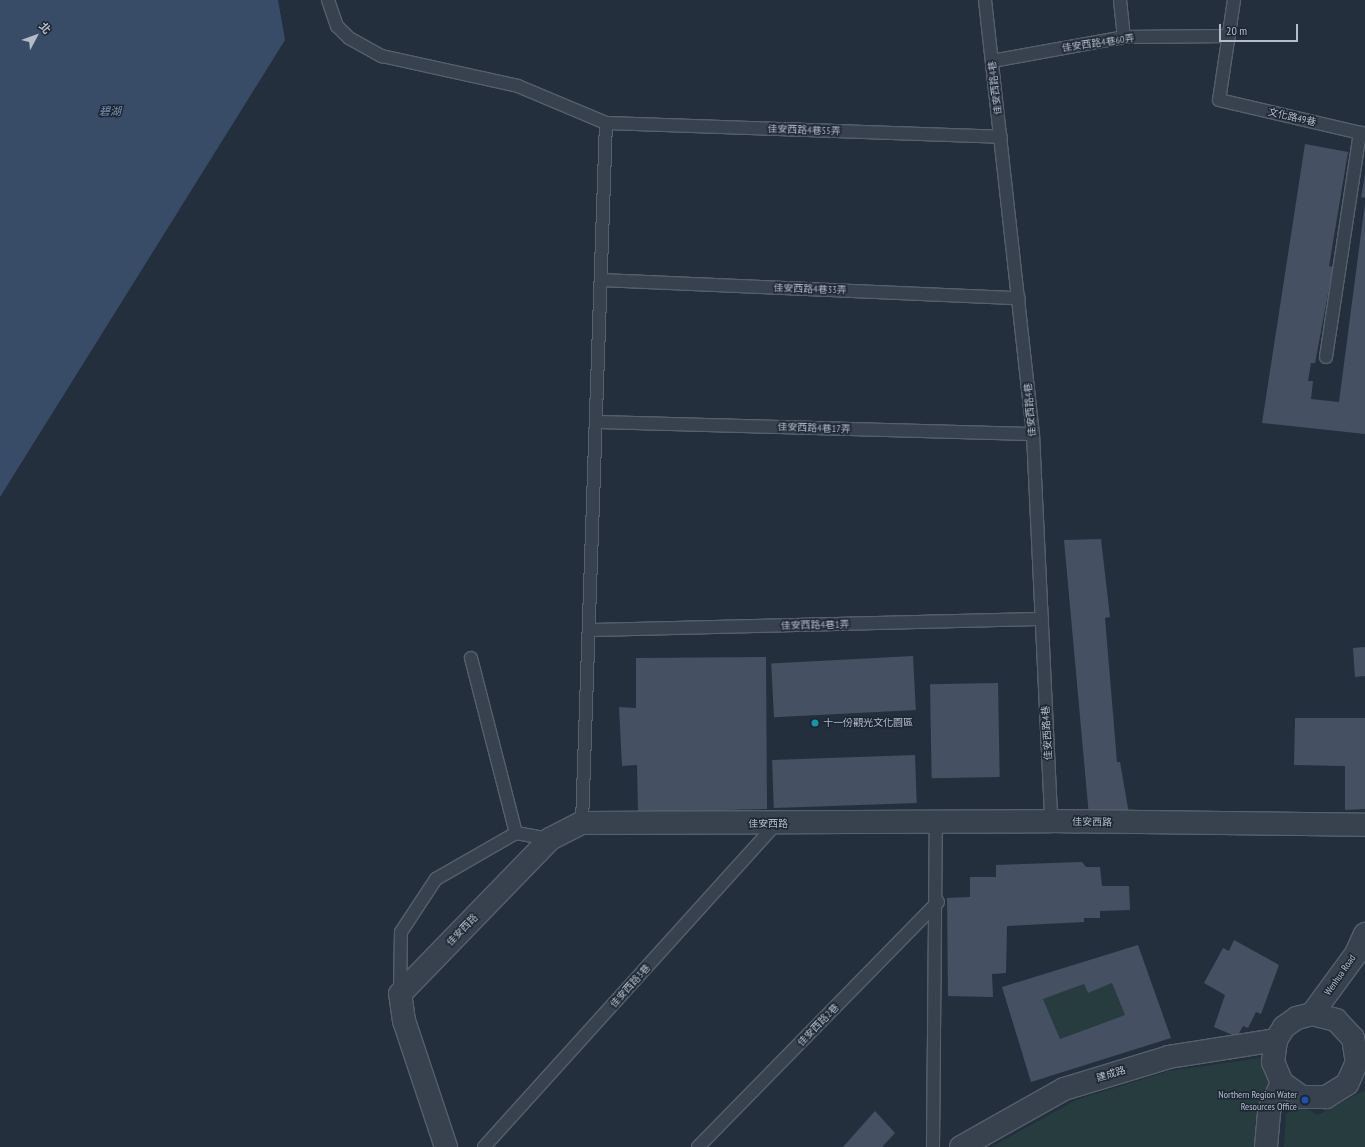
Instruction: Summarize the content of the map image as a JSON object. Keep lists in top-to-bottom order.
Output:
{
  "streets": {
    "street": ["佳安西路", "Wenhua Road", "建成路"],
    "lane": [
      "佳安西路4巷60弄",
      "佳安西路4巷",
      "文化路49巷",
      "佳安西路4巷55弄",
      "佳安西路4巷33弄",
      "佳安西路4巷17弄",
      "佳安西路4巷1弄",
      "佳安西路3巷",
      "佳安西路2巷"
    ]
  },
  "crossings": [
    ["佳安西路4巷60弄", "佳安西路4巷"],
    ["佳安西路4巷60弄", "文化路49巷"],
    ["佳安西路4巷", "佳安西路4巷55弄"],
    ["佳安西路4巷", "佳安西路4巷33弄"],
    ["佳安西路4巷", "佳安西路4巷17弄"],
    ["佳安西路4巷", "佳安西路4巷1弄"],
    ["佳安西路4巷", "佳安西路"],
    ["佳安西路", "佳安西路3巷"],
    ["Wenhua Road", "建成路"]
  ],
  "water": ["碧湖"],
  "places": ["十一份觀光文化園區", "Northern Region Water Resources Office"],
  "scale_bar": "20 m",
  "north": "top right"
}
